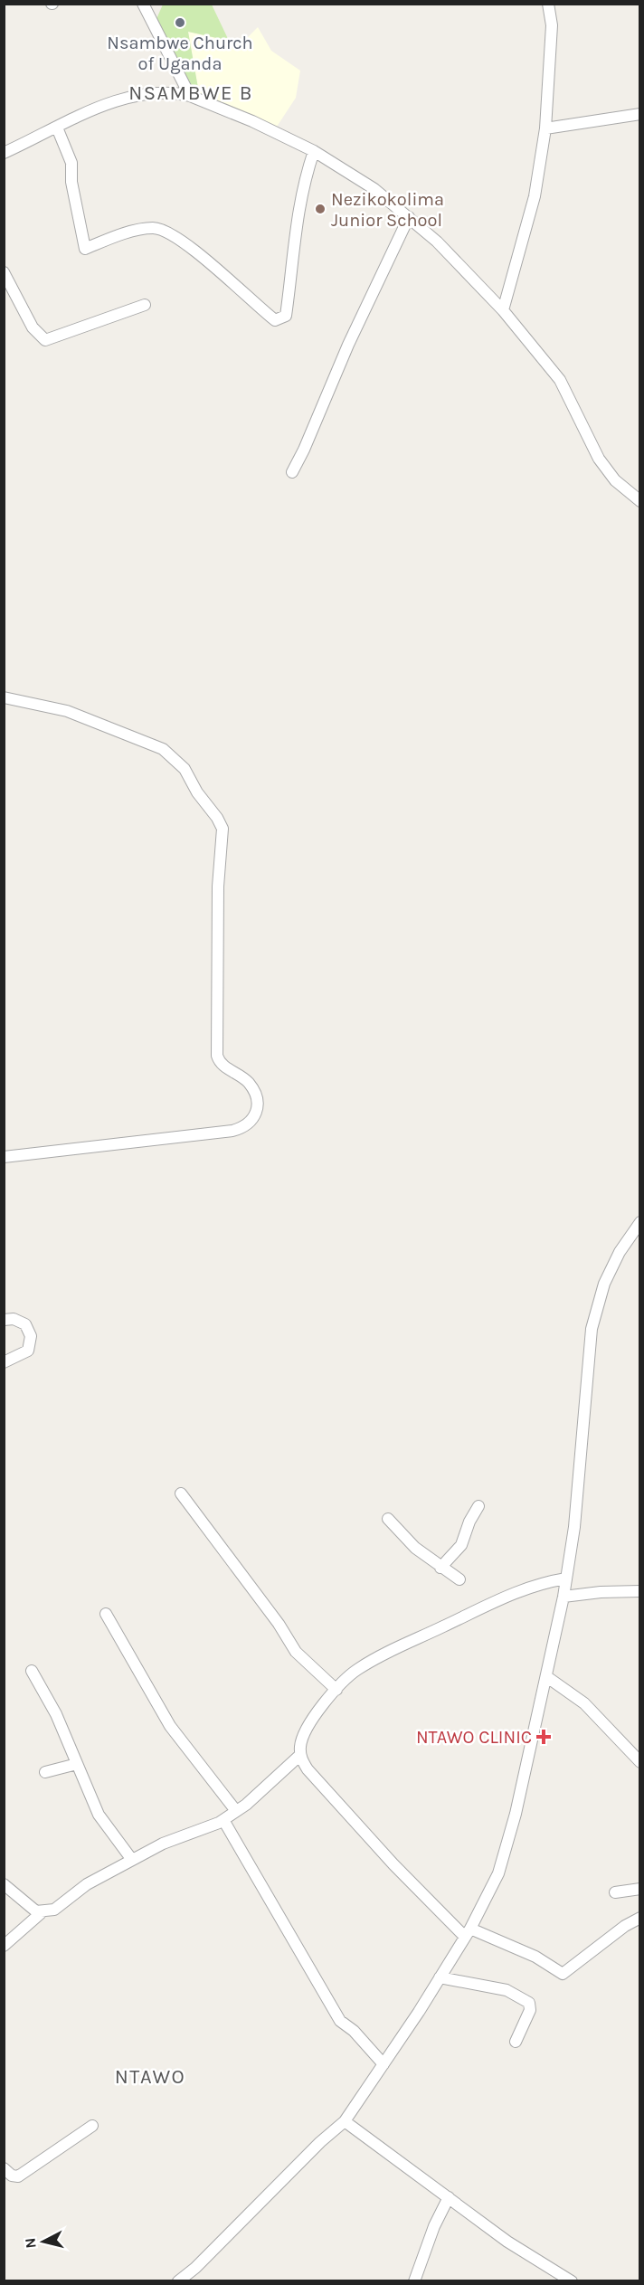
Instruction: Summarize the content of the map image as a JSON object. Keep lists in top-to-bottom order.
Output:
{
  "districts": ["NSAMBWE B", "NTAWO"],
  "places": {
    "other": ["Nsambwe Church of Uganda", "Nezikokolima Junior School"],
    "health": ["NTAWO CLINIC"]
  },
  "north": "left"
}
